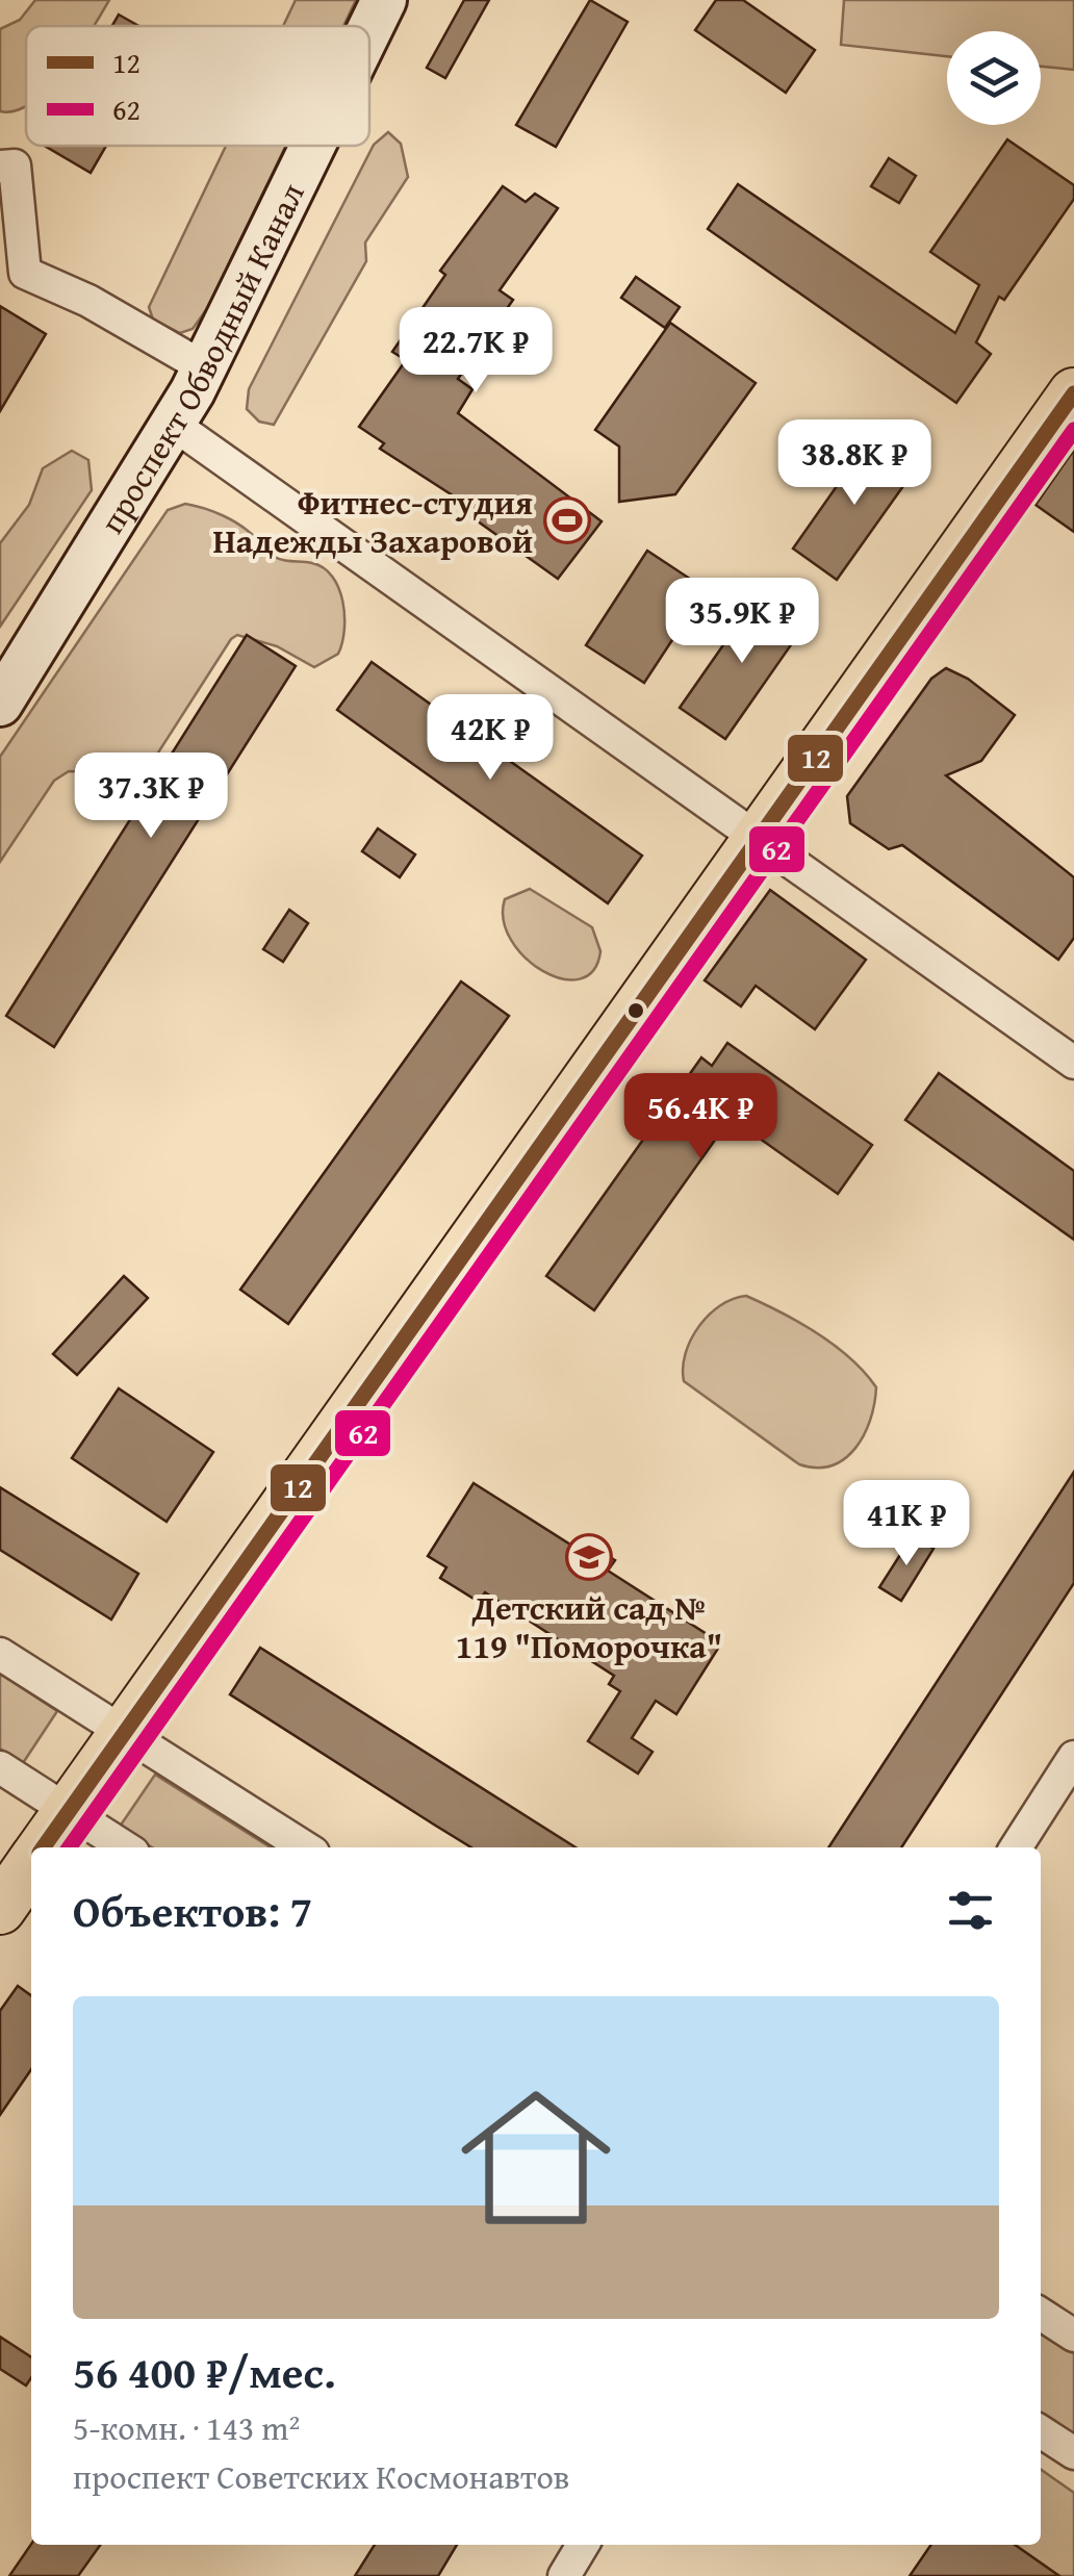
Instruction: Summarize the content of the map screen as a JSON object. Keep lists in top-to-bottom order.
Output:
{
  "streets": {
    "main road": ["проспект Обводный Канал"]
  },
  "places": {
    "sports": ["Фитнес-студия Надежды Захаровой"],
    "school or university": ["Детский сад № 119 \"Поморочка\""]
  },
  "lines": ["transit line 12", "transit line 62"],
  "legend": ["12", "62"],
  "page": {
    "price": [
      "22.7K ₽",
      "38.8K ₽",
      "35.9K ₽",
      "42K ₽",
      "37.3K ₽",
      "56.4K ₽",
      "41K ₽"
    ],
    "heading": "Объектов: 7",
    "list": [
      {
        "name": "56 400 ₽/мес.",
        "note": "5-комн. · 143 m² · проспект Советских Космонавтов"
      }
    ]
  }
}
